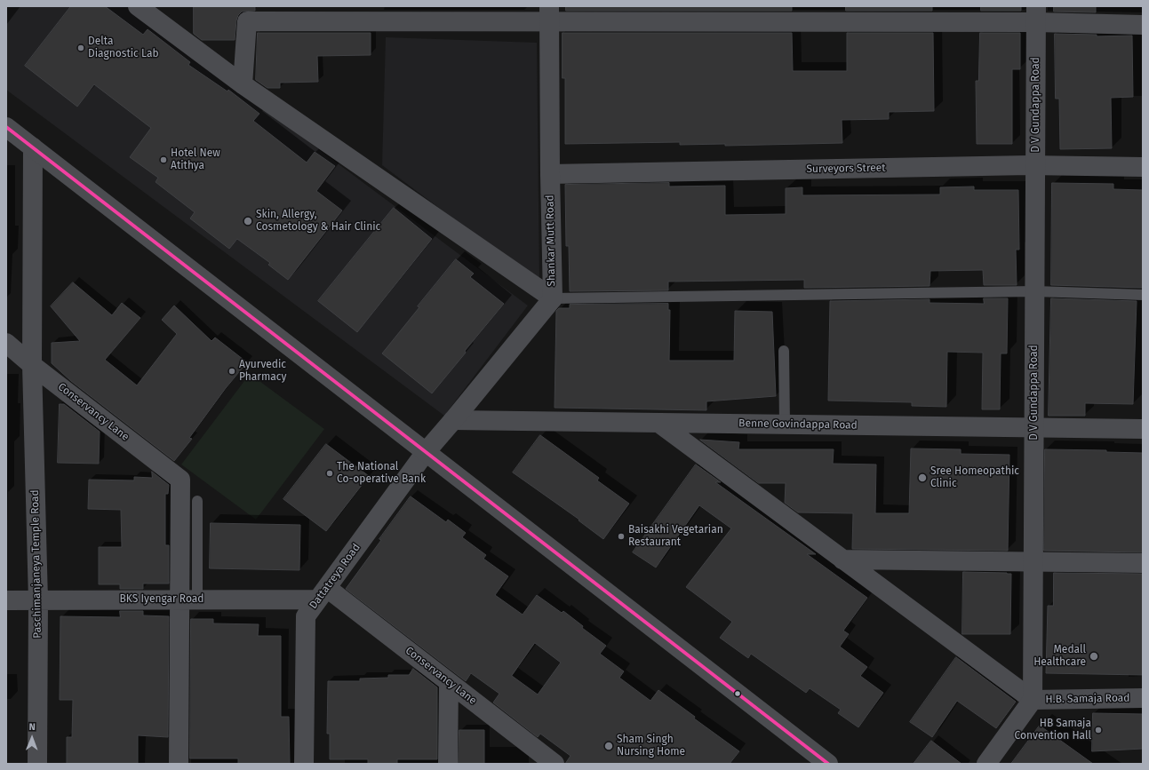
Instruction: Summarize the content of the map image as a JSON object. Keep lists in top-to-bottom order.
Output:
{
  "streets": {
    "street": [
      "D V Gundappa Road",
      "Surveyors Street",
      "Shankar Mutt Road",
      "Conservancy Lane",
      "Benne Govindappa Road",
      "Paschimanjaneya Temple Road",
      "Dattatreya Road",
      "BKS Iyengar Road",
      "H.B. Samaja Road"
    ]
  },
  "crossings": [
    ["D V Gundappa Road", "Surveyors Street"],
    ["D V Gundappa Road", "Benne Govindappa Road"],
    ["D V Gundappa Road", "H.B. Samaja Road"],
    ["Surveyors Street", "Shankar Mutt Road"],
    ["Shankar Mutt Road", "Benne Govindappa Road"],
    ["Shankar Mutt Road", "Dattatreya Road"],
    ["Conservancy Lane", "Paschimanjaneya Temple Road"],
    ["Conservancy Lane", "Dattatreya Road"],
    ["Conservancy Lane", "BKS Iyengar Road"],
    ["Paschimanjaneya Temple Road", "BKS Iyengar Road"],
    ["Dattatreya Road", "BKS Iyengar Road"]
  ],
  "places": [
    "Delta Diagnostic Lab",
    "Hotel New Atithya",
    "Skin, Allergy, Cosmetology & Hair Clinic",
    "Ayurvedic Pharmacy",
    "The National Co-operative Bank",
    "Sree Homeopathic Clinic",
    "Baisakhi Vegetarian Restaurant",
    "Medall Healthcare",
    "HB Samaja Convention Hall",
    "Sham Singh Nursing Home"
  ],
  "north": "top"
}
